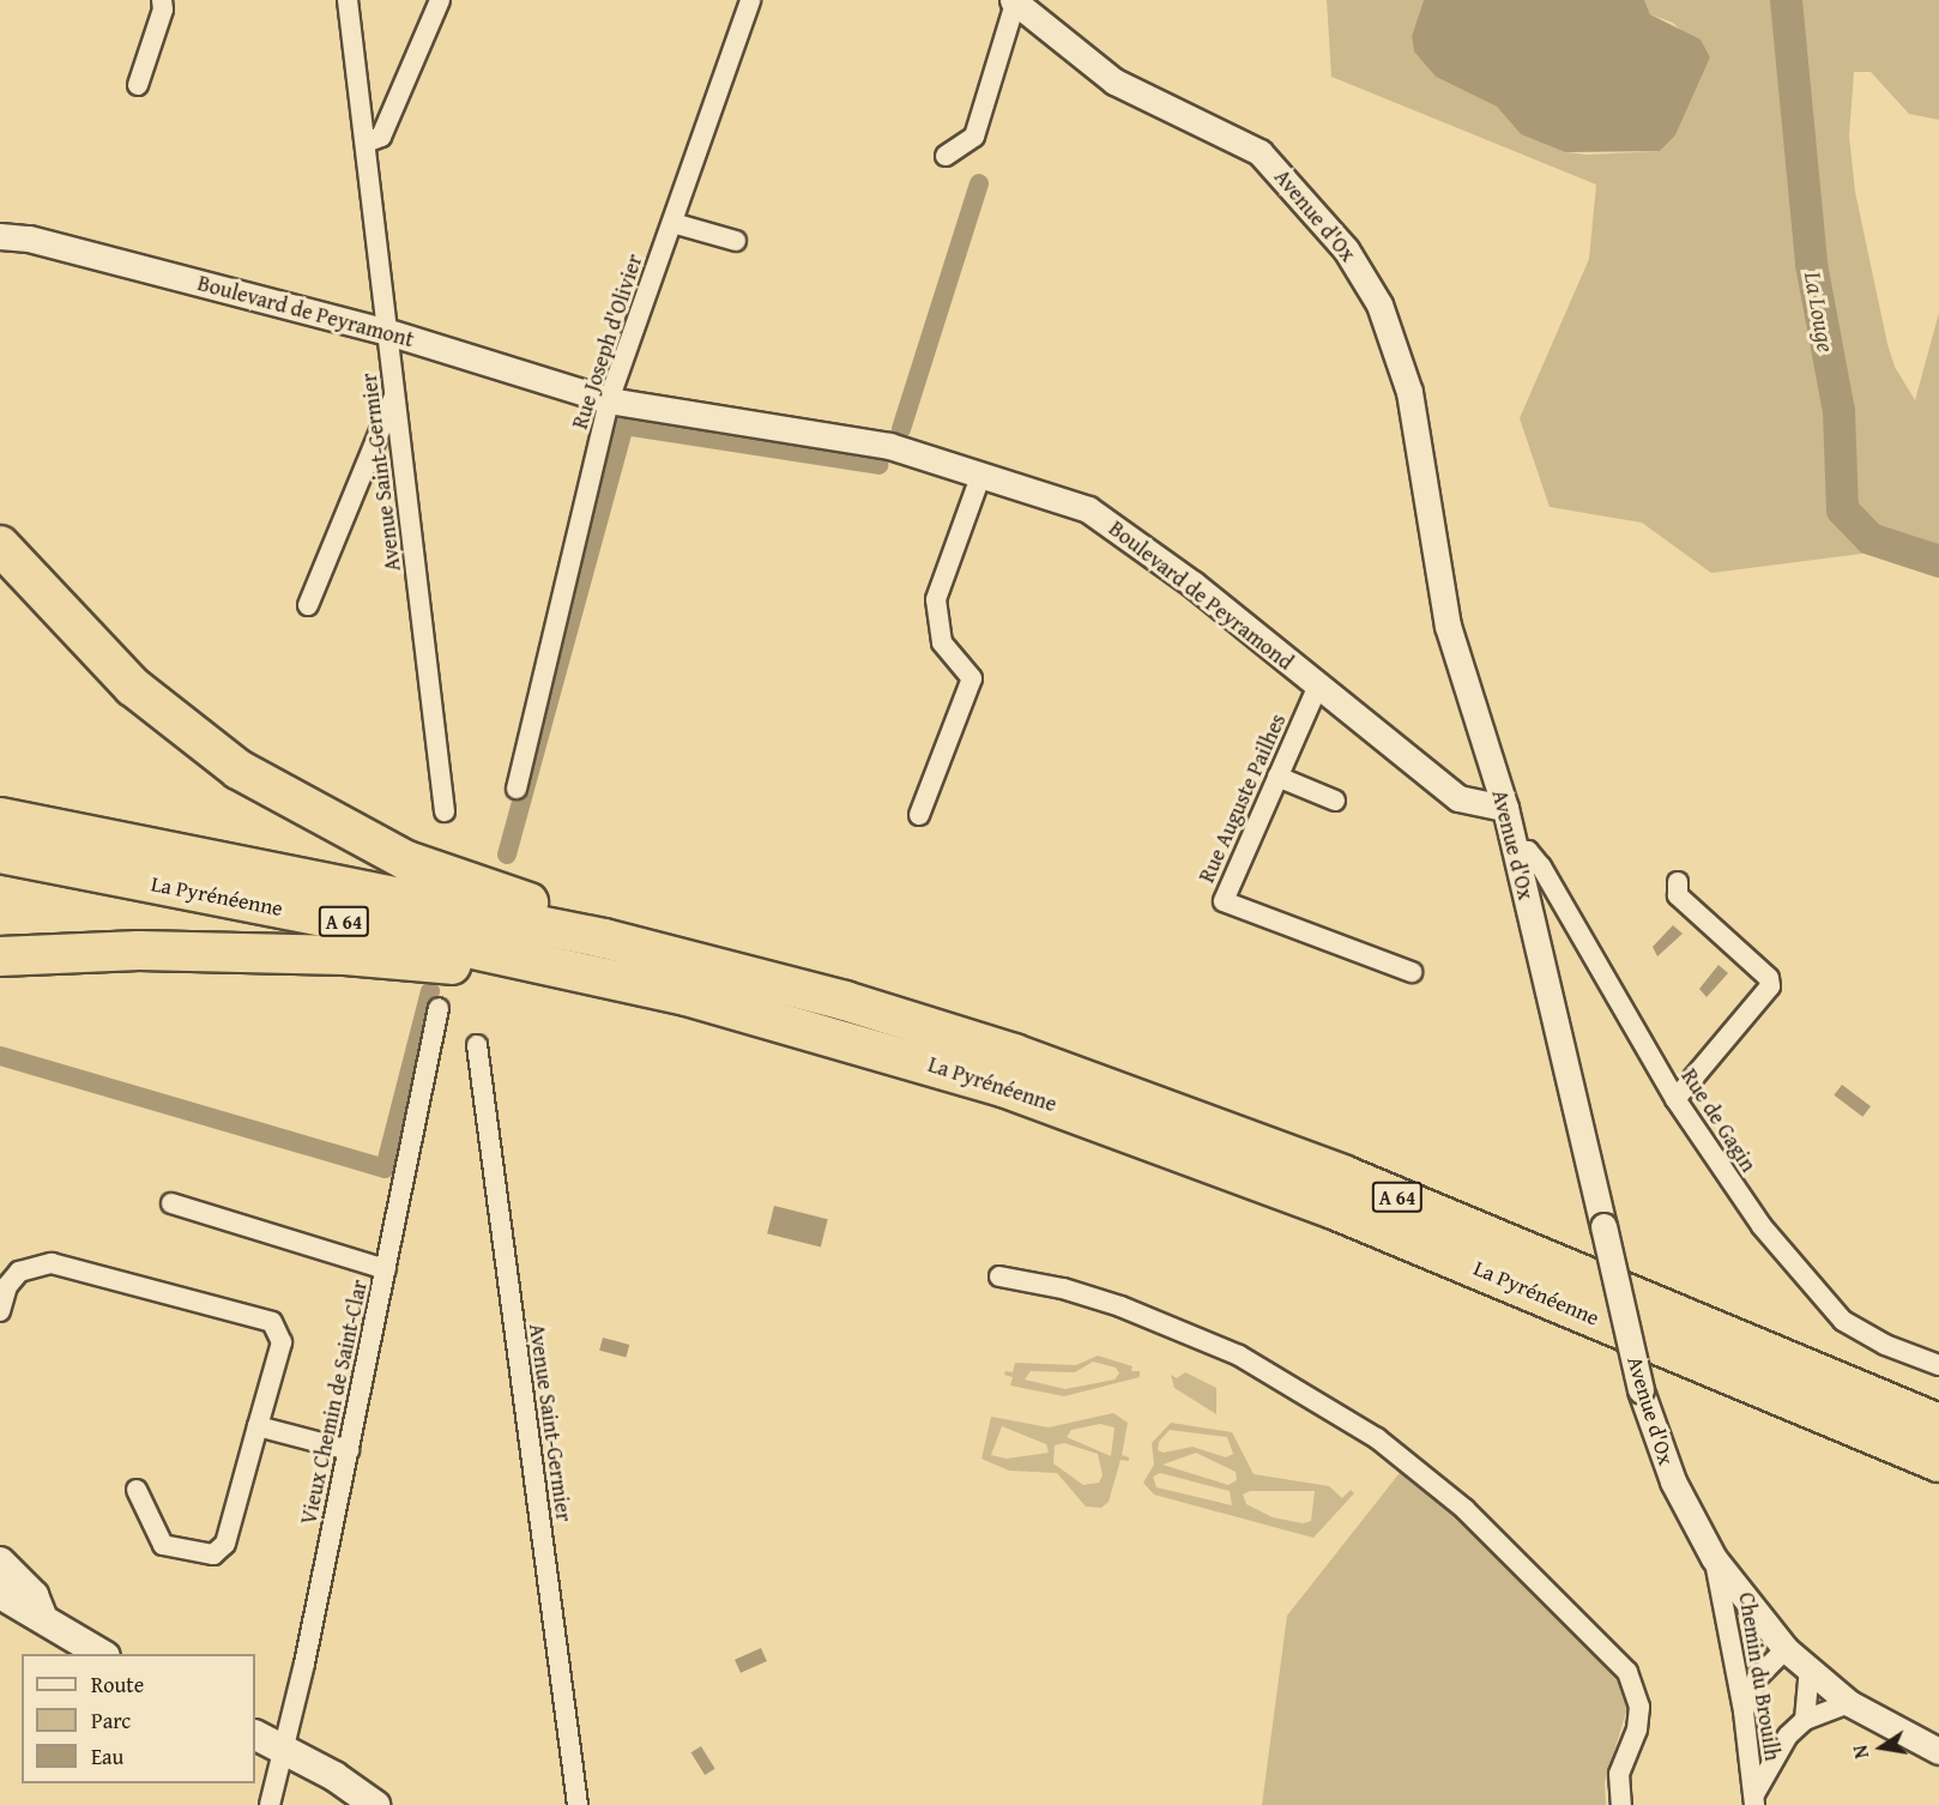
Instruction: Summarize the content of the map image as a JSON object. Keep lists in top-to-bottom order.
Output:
{
  "streets": {
    "highway": ["La Pyrénéenne", "A 64"],
    "street": [
      "Avenue d'Ox",
      "Boulevard de Peyramont",
      "Rue Joseph d'Olivier",
      "Avenue Saint-Germier",
      "Boulevard de Peyramond",
      "Rue Auguste Pailhes",
      "Rue de Gagin",
      "Vieux Chemin de Saint-Clar",
      "Chemin du Brouilh"
    ]
  },
  "crossings": [
    ["Avenue d'Ox", "Boulevard de Peyramond"],
    ["Avenue d'Ox", "Rue de Gagin"],
    ["Avenue d'Ox", "Chemin du Brouilh"],
    ["Boulevard de Peyramont", "Rue Joseph d'Olivier"],
    ["Boulevard de Peyramont", "Avenue Saint-Germier"],
    ["Boulevard de Peyramont", "Boulevard de Peyramond"],
    ["Rue Joseph d'Olivier", "Boulevard de Peyramond"],
    ["Boulevard de Peyramond", "Rue Auguste Pailhes"]
  ],
  "water": ["La Louge"],
  "legend": ["Route", "Parc", "Eau"],
  "north": "left"
}
